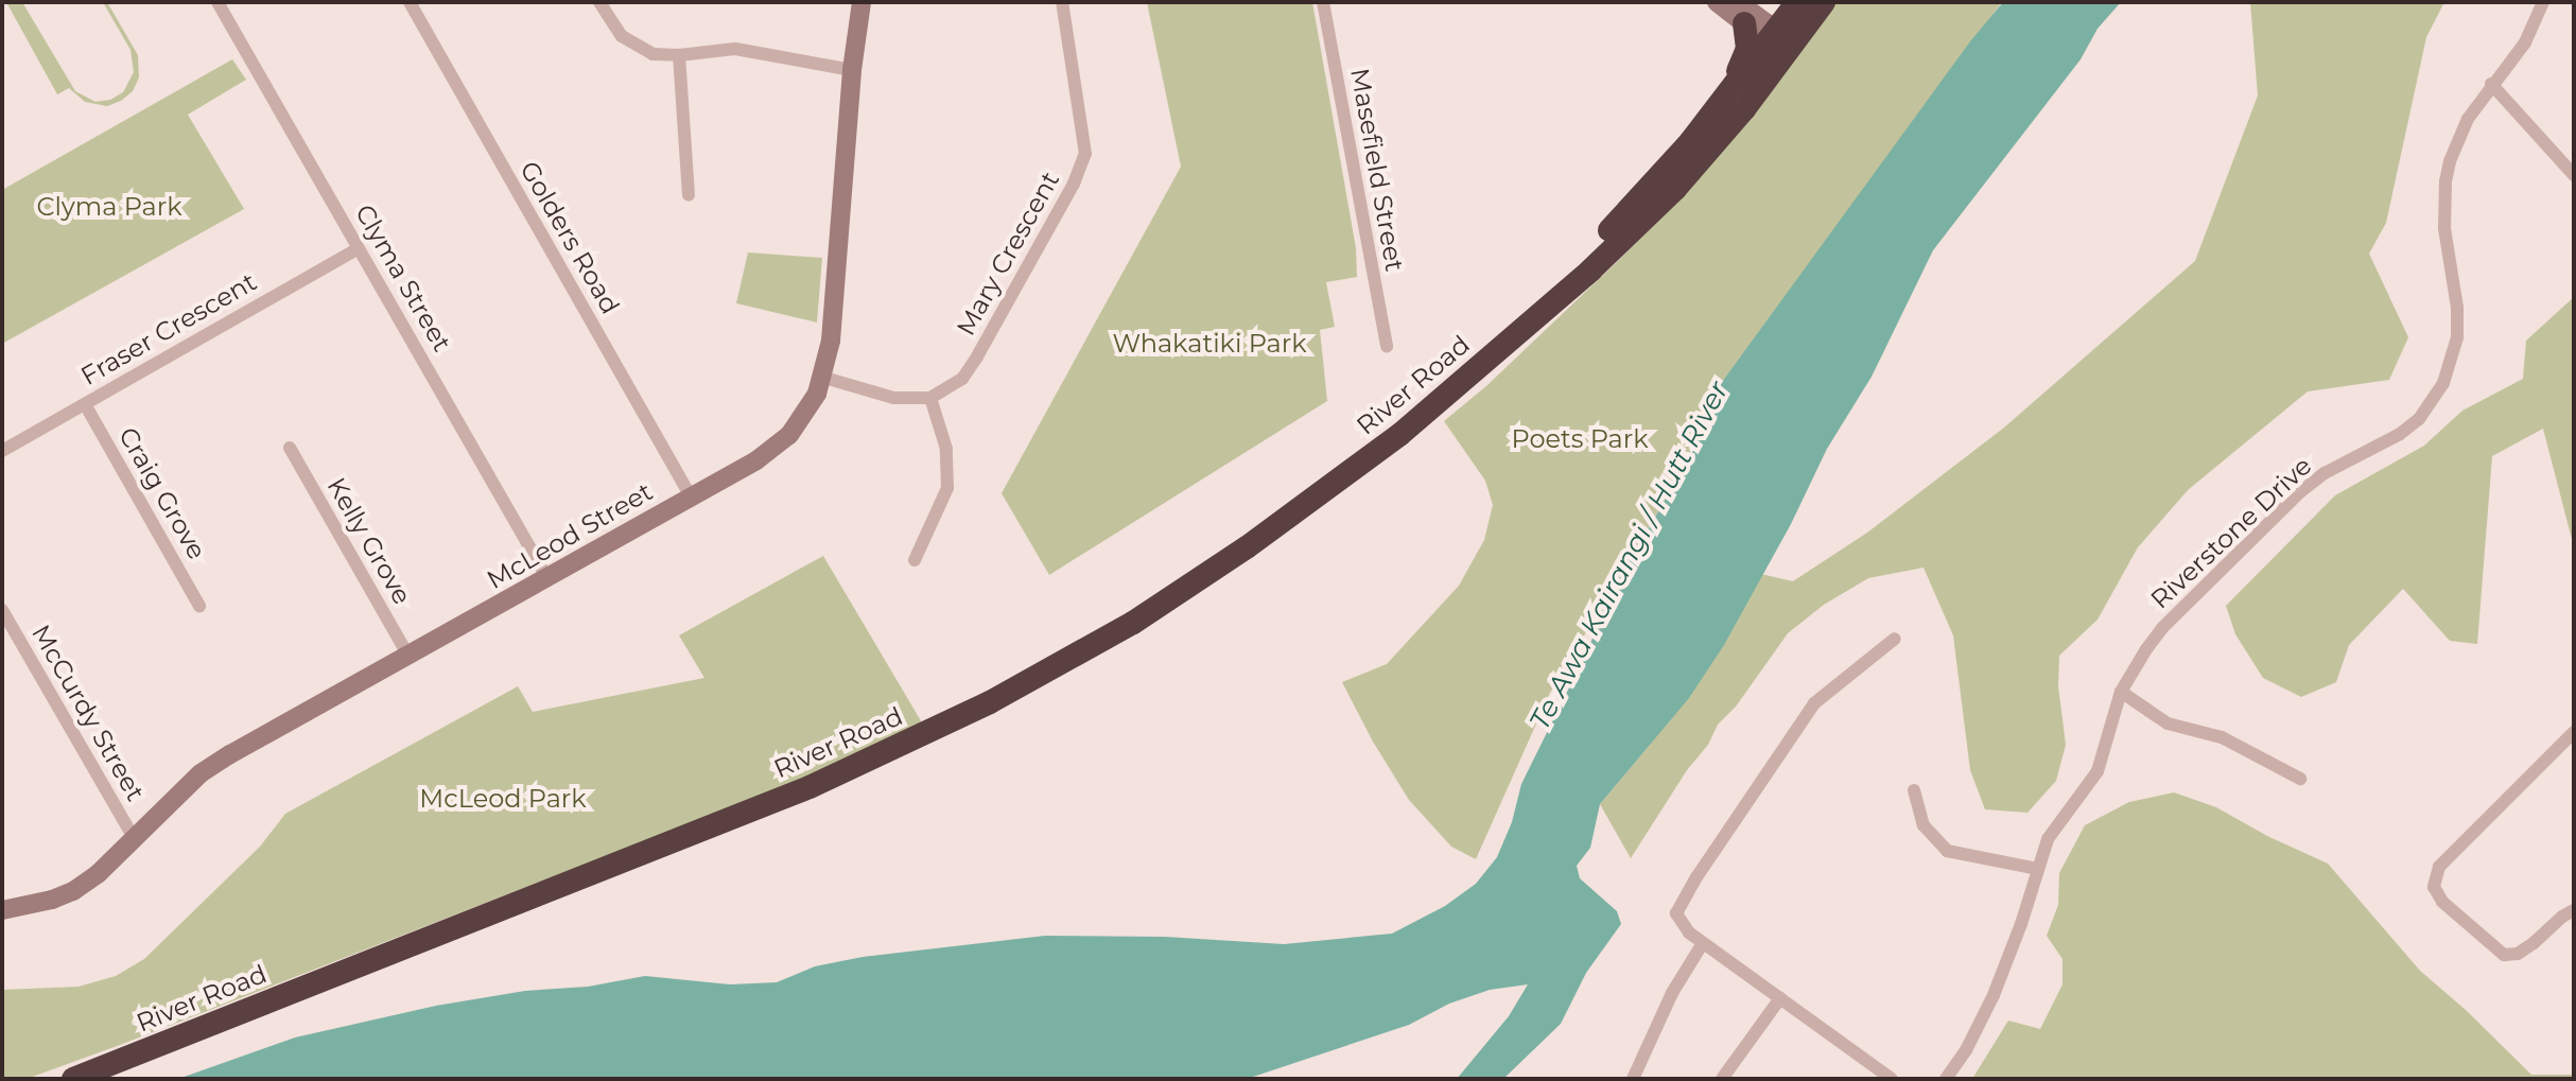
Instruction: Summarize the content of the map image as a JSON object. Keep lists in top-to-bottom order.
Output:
{
  "streets": {
    "highway": ["River Road"],
    "street": [
      "Masefield Street",
      "Golders Road",
      "Mary Crescent",
      "Clyma Street",
      "Fraser Crescent",
      "Craig Grove",
      "Riverstone Drive",
      "McLeod Street",
      "Kelly Grove",
      "McCurdy Street"
    ]
  },
  "crossings": [
    ["Golders Road", "McLeod Street"],
    ["Clyma Street", "Fraser Crescent"],
    ["Clyma Street", "McLeod Street"],
    ["Fraser Crescent", "Craig Grove"],
    ["McLeod Street", "Kelly Grove"],
    ["McLeod Street", "McCurdy Street"]
  ],
  "water": ["Te Awa Kairangi / Hutt River"],
  "parks": [
    "Clyma Park",
    "Whakatiki Park",
    "Poets Park",
    "McLeod Park"
  ]
}
